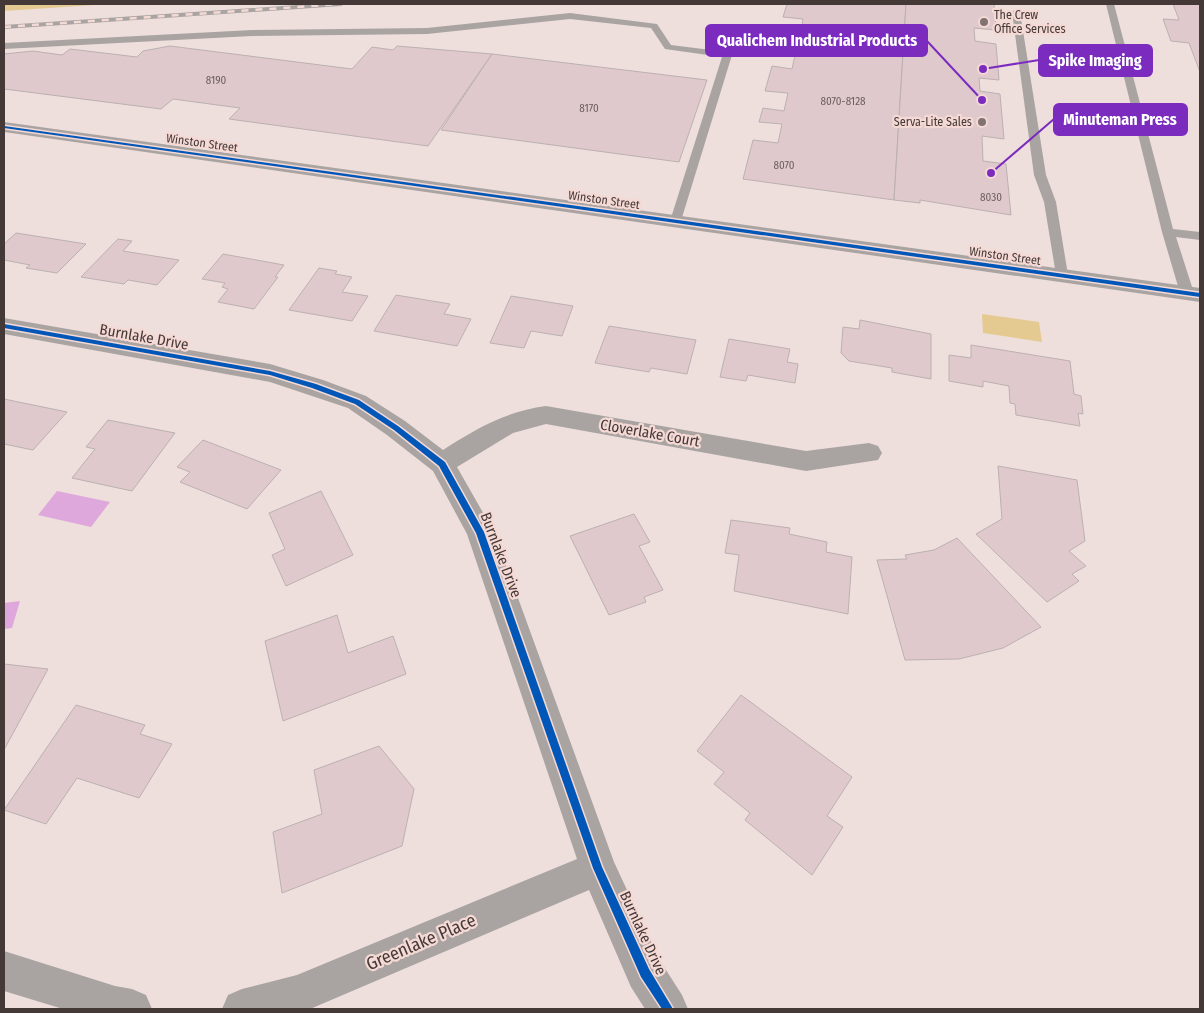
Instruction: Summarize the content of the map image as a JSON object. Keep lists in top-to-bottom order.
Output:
{
  "streets": {
    "street": [
      "Winston Street",
      "Burnlake Drive",
      "Cloverlake Court",
      "Greenlake Place"
    ]
  },
  "crossings": [
    ["Burnlake Drive", "Cloverlake Court"],
    ["Burnlake Drive", "Greenlake Place"]
  ],
  "places": [
    "The Crew Office Services",
    "Spike Imaging",
    "Qualichem Industrial Products",
    "Serva-Lite Sales",
    "Minuteman Press"
  ],
  "house_numbers": [
    "8190",
    "8070-8128",
    "8170",
    "8070",
    "8030"
  ]
}
